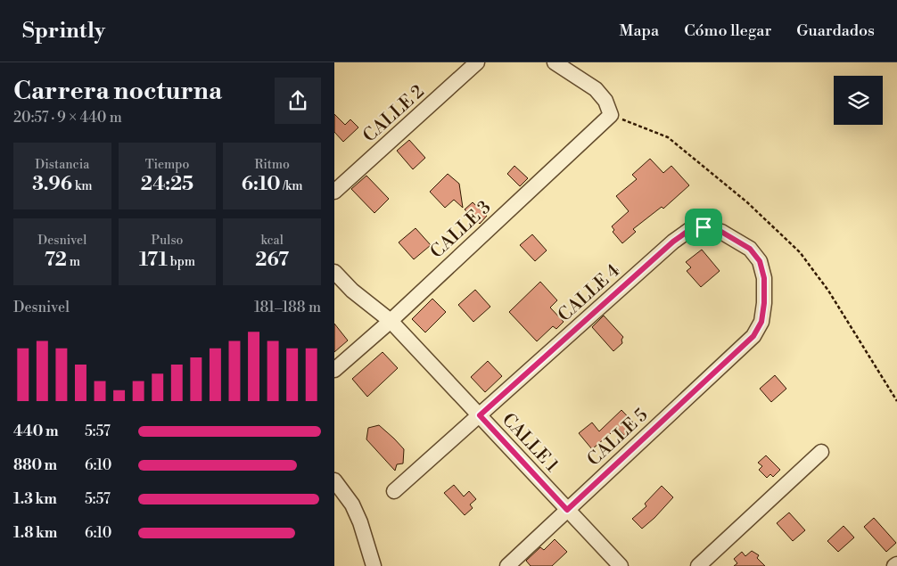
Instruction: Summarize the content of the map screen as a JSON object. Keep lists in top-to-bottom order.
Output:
{
  "streets": {
    "street": [
      "CALLE 2",
      "CALLE 3",
      "CALLE 4",
      "CALLE 5",
      "CALLE 1"
    ]
  },
  "crossings": [
    ["CALLE 3", "CALLE 1"],
    ["CALLE 4", "CALLE 5"],
    ["CALLE 4", "CALLE 1"],
    ["CALLE 5", "CALLE 1"]
  ],
  "page": {
    "header": "Sprintly",
    "nav": ["Mapa", "Cómo llegar", "Guardados"],
    "heading": ["Carrera nocturna", "20:57 · 9 × 440 m"],
    "stats": [
      ["Distancia", "3.96 km"],
      ["Tiempo", "24:25"],
      ["Ritmo", "6:10 /km"],
      ["Desnivel", "72 m"],
      ["Pulso", "171 bpm"],
      ["kcal", "267"]
    ],
    "chart": ["Desnivel", "181–188 m"],
    "list": [
      {
        "name": "440 m",
        "note": "5:57"
      },
      {
        "name": "880 m",
        "note": "6:10"
      },
      {
        "name": "1.3 km",
        "note": "5:57"
      },
      {
        "name": "1.8 km",
        "note": "6:10"
      }
    ]
  }
}
